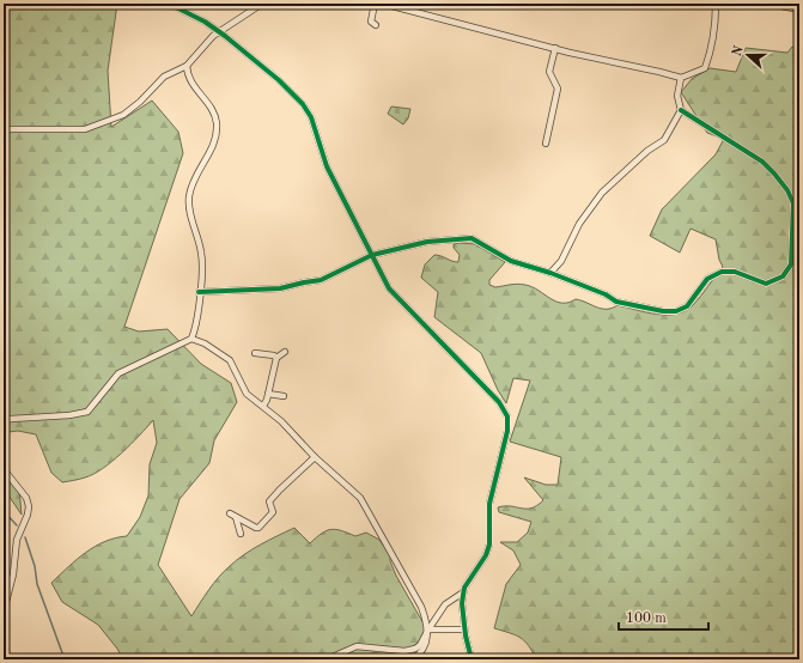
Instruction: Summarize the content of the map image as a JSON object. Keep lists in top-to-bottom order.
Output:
{
  "scale_bar": "100 m",
  "north": "left"
}
